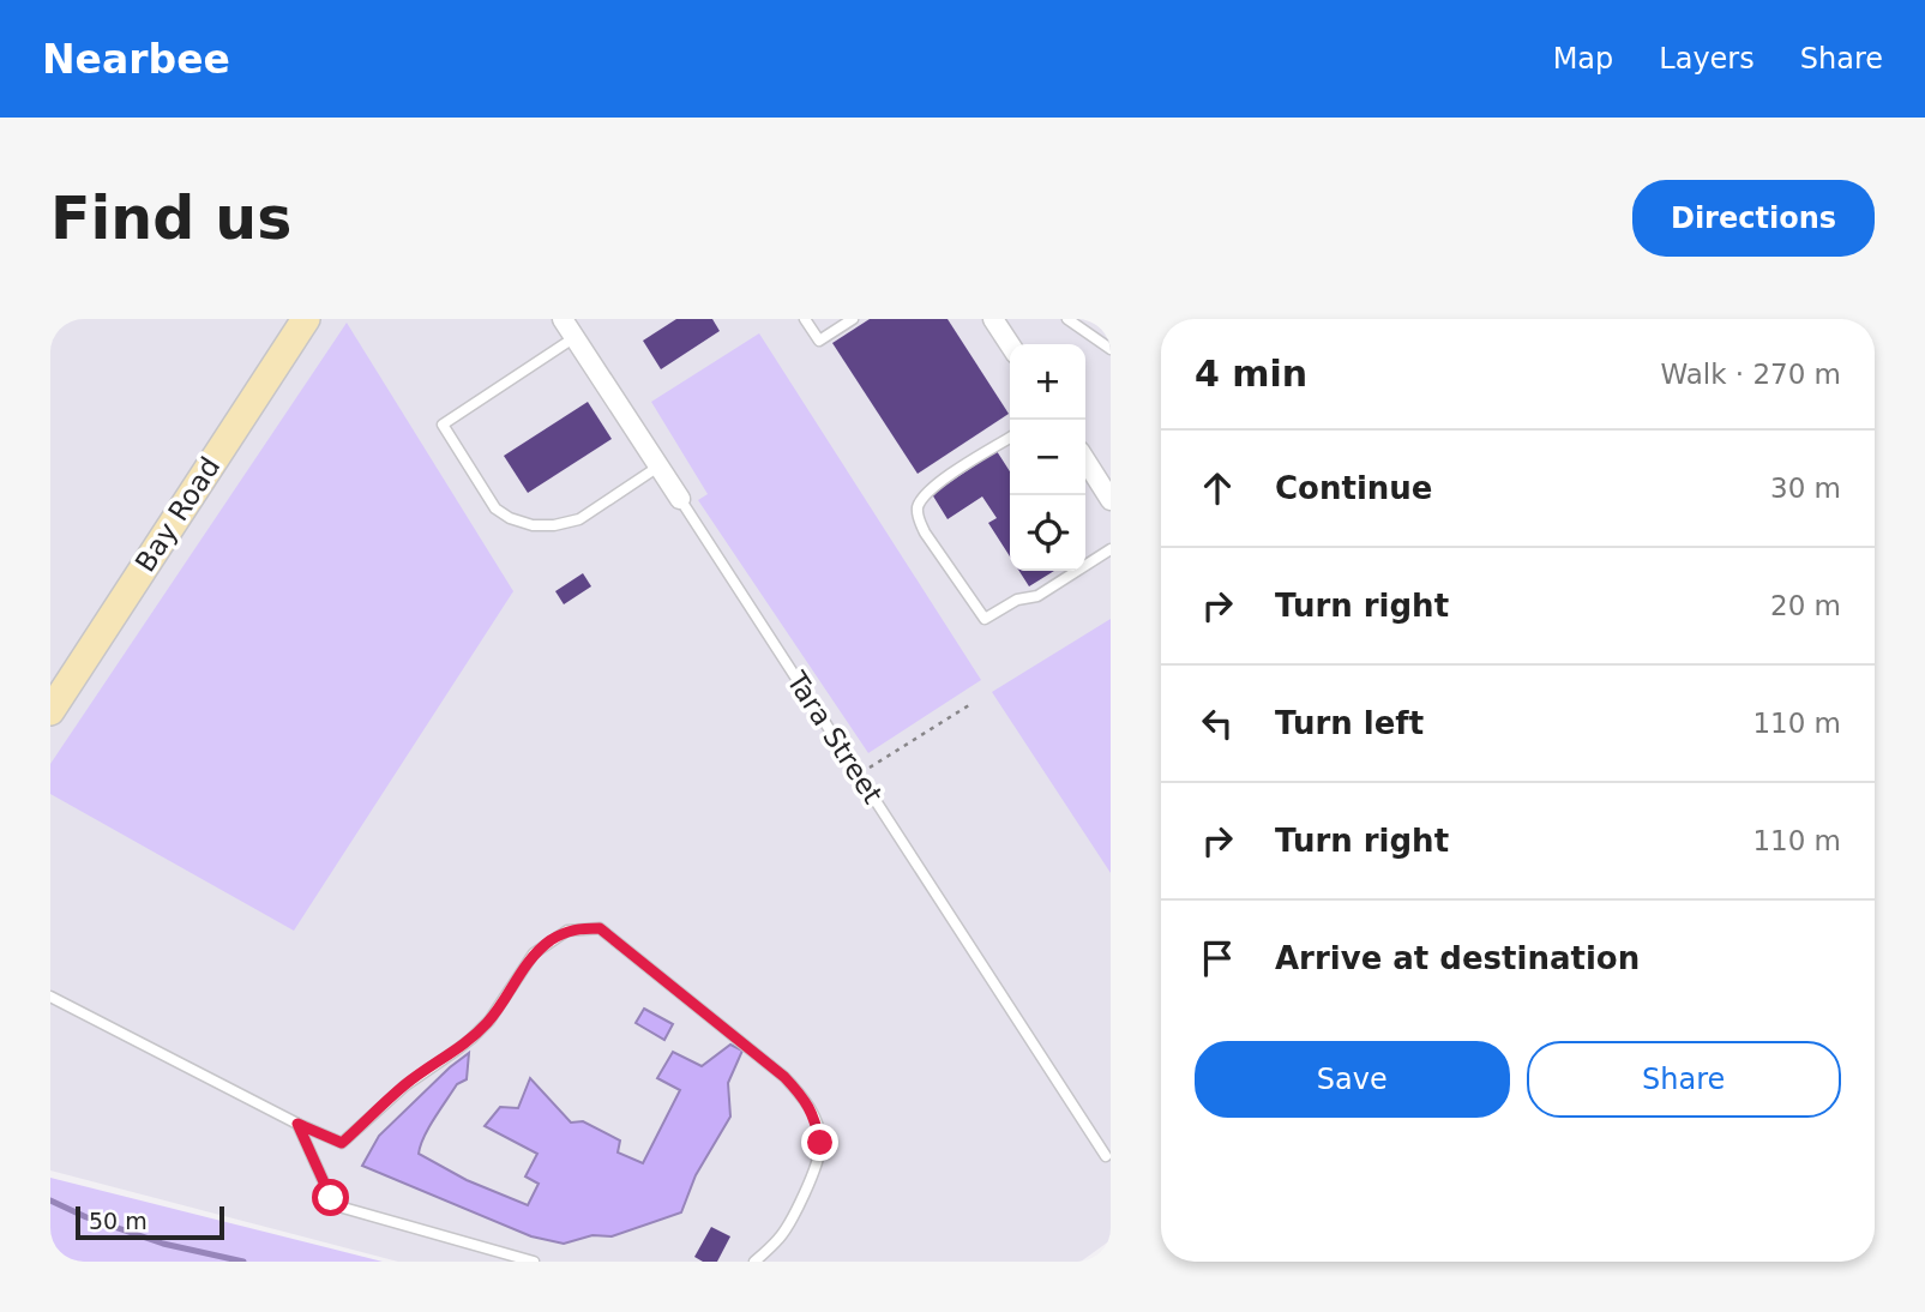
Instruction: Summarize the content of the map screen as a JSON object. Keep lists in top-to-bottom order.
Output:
{
  "streets": {
    "street": ["Bay Road", "Tara Street"]
  },
  "scale_bar": "50 m",
  "page": {
    "header": "Nearbee",
    "nav": ["Map", "Layers", "Share"],
    "buttons": [
      "Directions",
      ["Save", "Share"]
    ],
    "title": "Find us",
    "heading": ["4 min", "Walk · 270 m"],
    "map_buttons": ["+", "−"],
    "list": [
      ["Continue", "30 m"],
      ["Turn right", "20 m"],
      ["Turn left", "110 m"],
      ["Turn right", "110 m"],
      "Arrive at destination"
    ],
    "scale": "50 m"
  }
}
